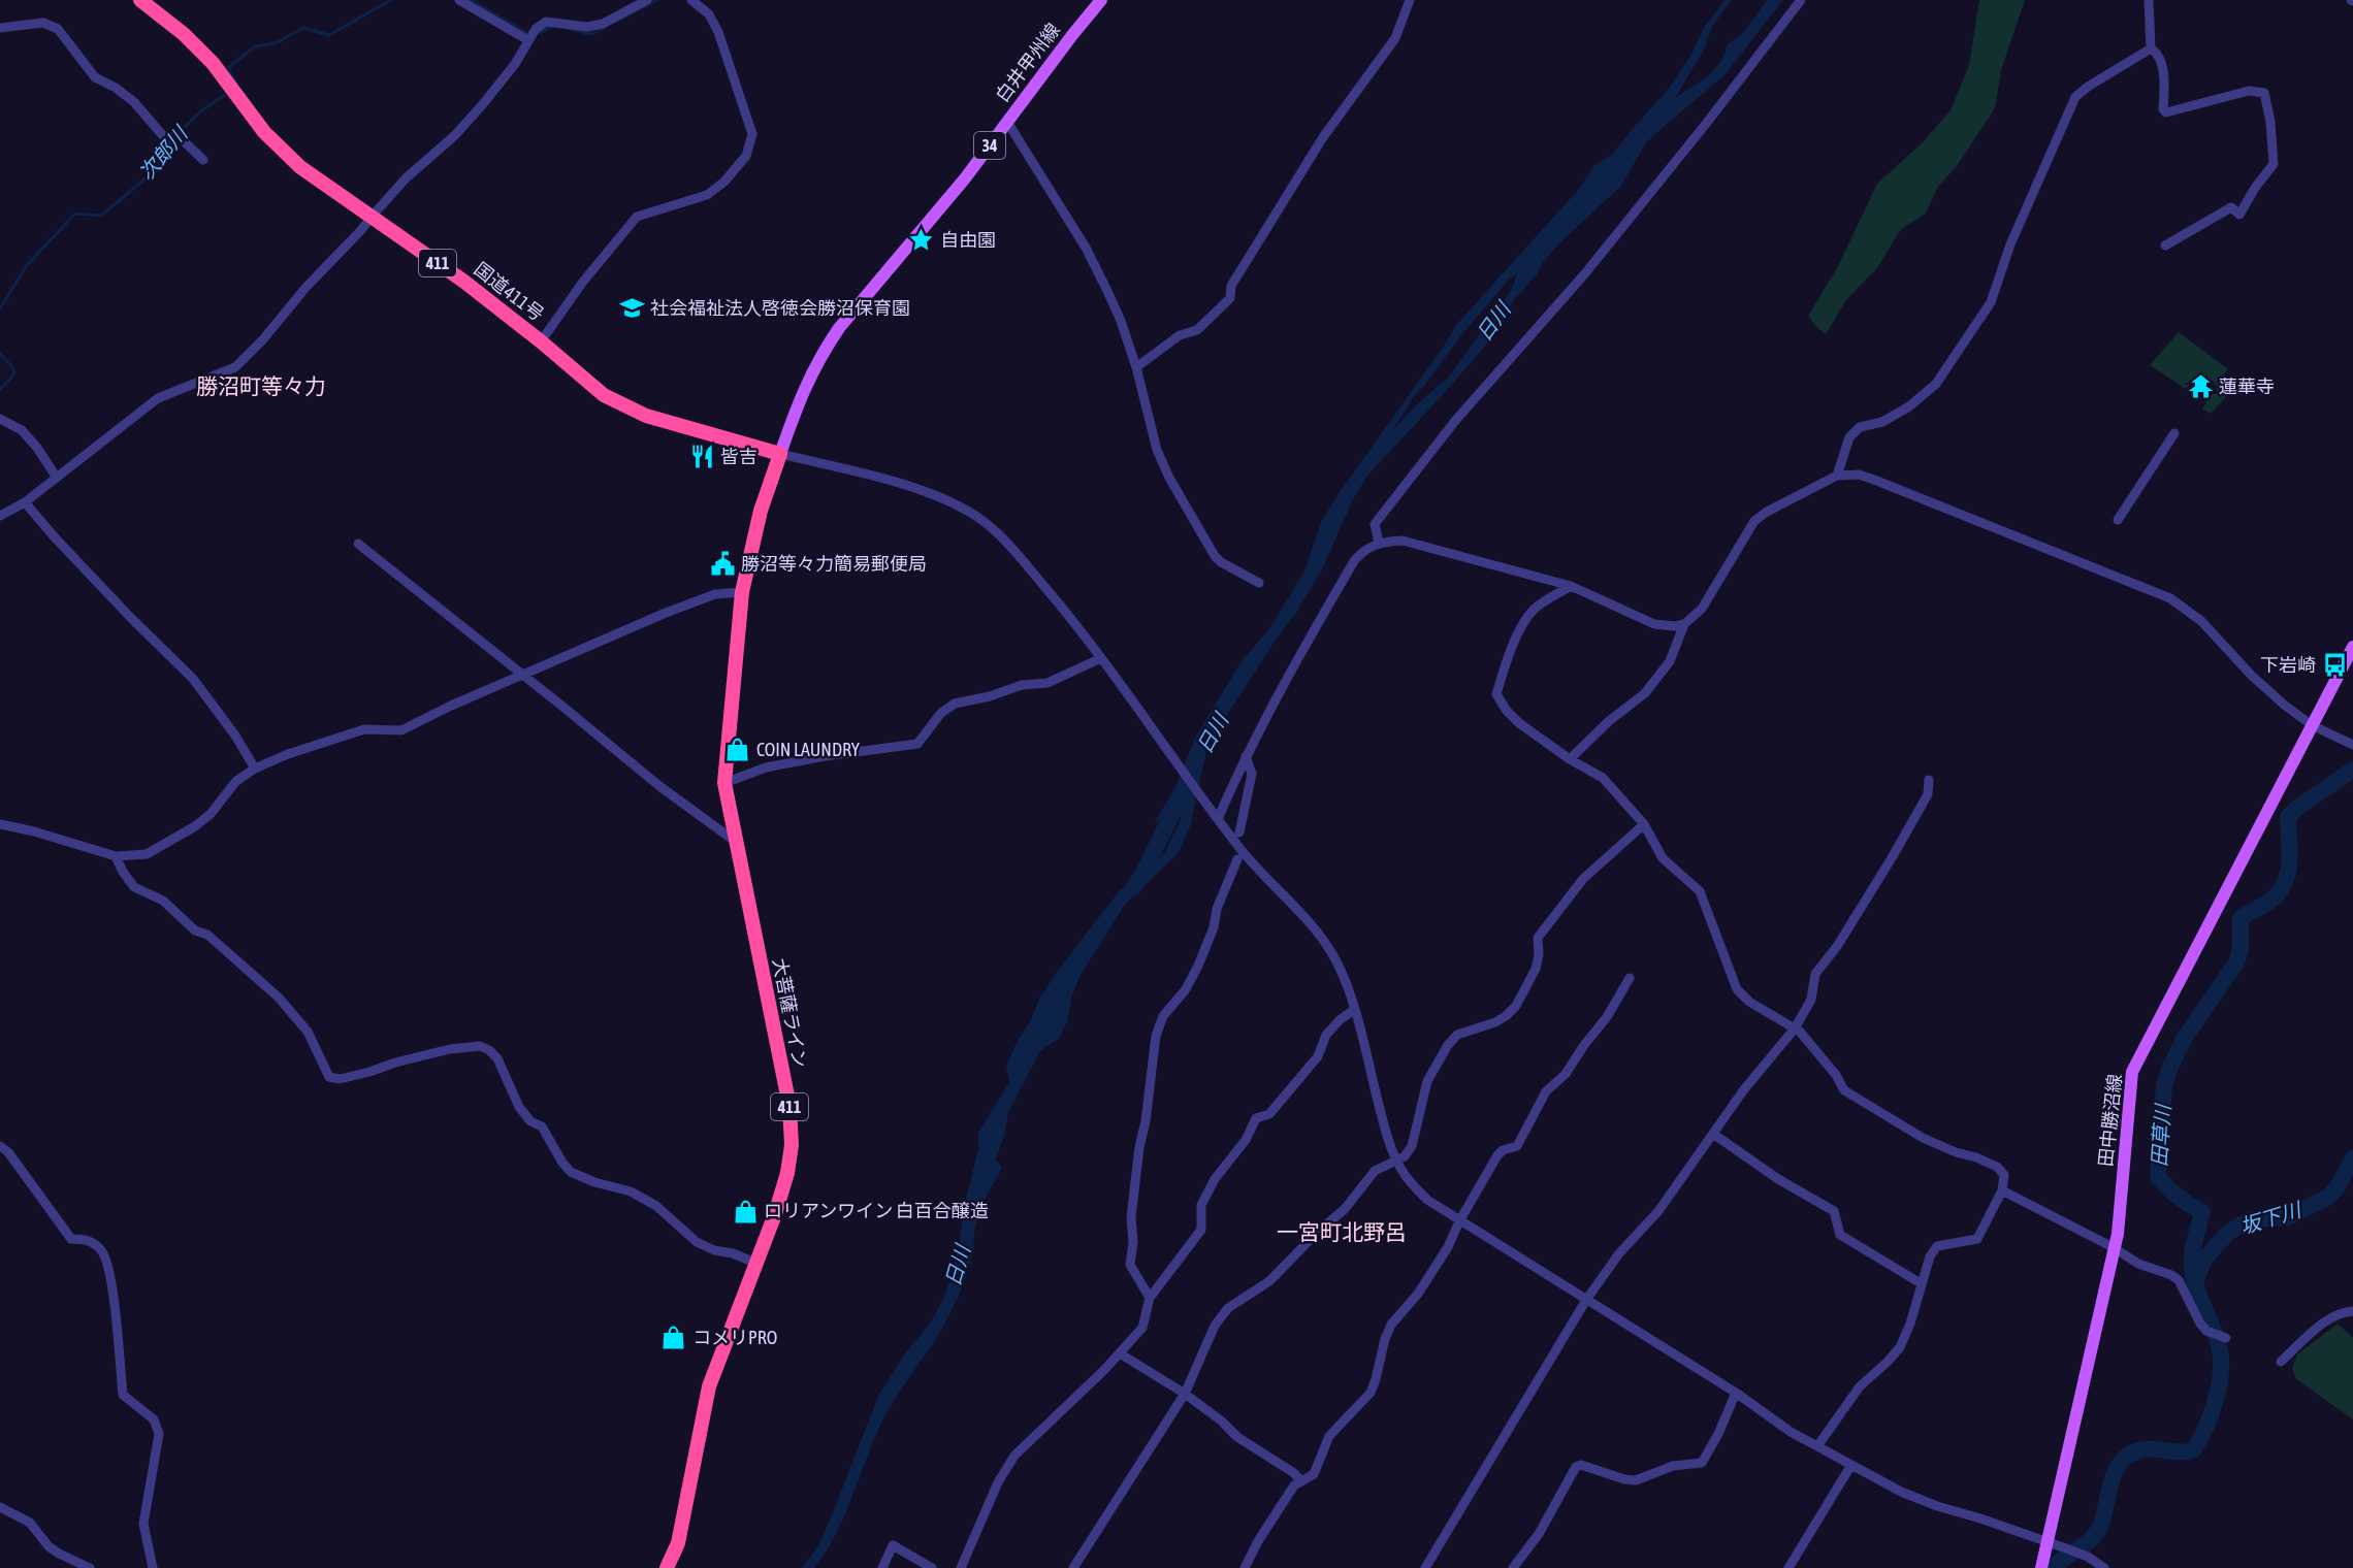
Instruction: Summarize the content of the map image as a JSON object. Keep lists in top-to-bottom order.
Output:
{
  "streets": {
    "highway": ["411", "国道411号", "大菩薩ライン"],
    "main road": ["白井甲州線", "34", "田中勝沼線"]
  },
  "crossings": [
    ["白井甲州線", "国道411号"],
    ["白井甲州線", "大菩薩ライン"],
    ["国道411号", "大菩薩ライン"]
  ],
  "districts": ["勝沼町等々力", "一宮町北野呂"],
  "water": [
    "次郎川",
    "日川",
    "田草川",
    "坂下川"
  ],
  "places": {
    "place": ["自由園"],
    "school or university": ["社会福祉法人啓徳会勝沼保育園"],
    "temple": ["蓮華寺"],
    "restaurant": ["皆吉"],
    "public building": ["勝沼等々力簡易郵便局"],
    "bus stop": ["下岩崎"],
    "shop": ["COIN LAUNDRY", "ロリアンワイン 白百合醸造", "コメリPRO"]
  }
}
